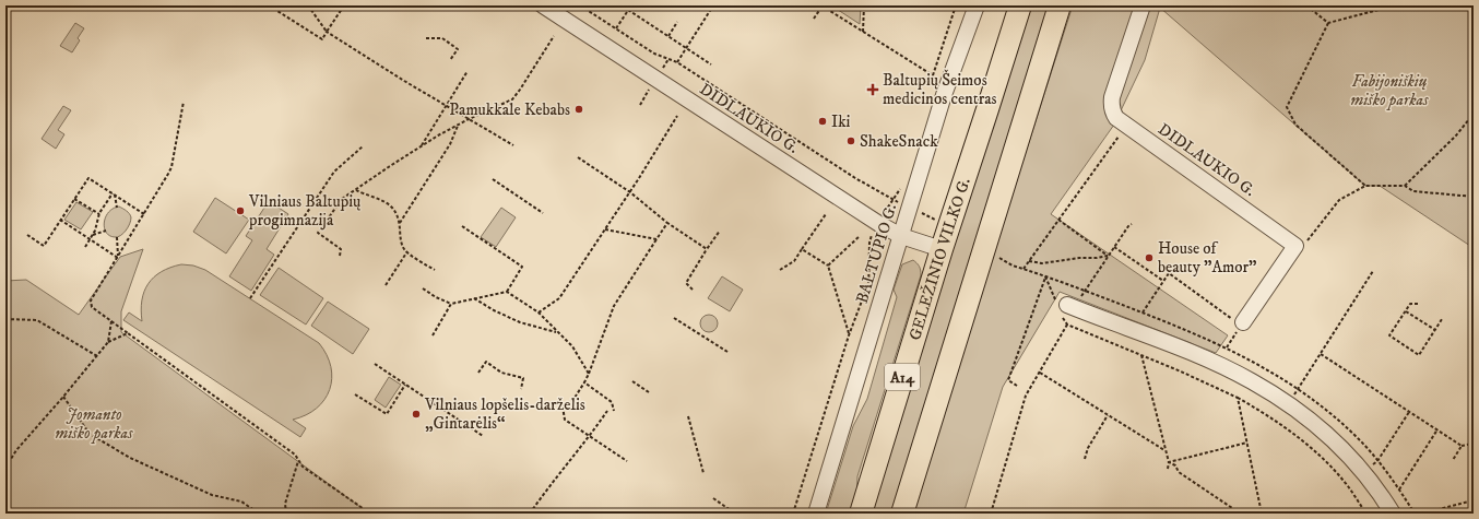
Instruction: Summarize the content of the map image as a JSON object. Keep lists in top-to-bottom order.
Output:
{
  "streets": {
    "highway": ["GELEŽINIO VILKO G.", "A14"],
    "street": ["DIDLAUKIO G.", "BALTUPIO G."]
  },
  "crossings": [
    ["DIDLAUKIO G.", "BALTUPIO G."],
    ["DIDLAUKIO G.", "GELEŽINIO VILKO G."]
  ],
  "parks": ["Fabijoniškių miško parkas", "Jomanto miško parkas"],
  "places": {
    "health": ["Baltupių Šeimos medicinos centras"],
    "other": [
      "Pamukkale Kebabs",
      "Iki",
      "ShakeSnack",
      "Vilniaus Baltupių progimnazija",
      "House of beauty \"Amor\"",
      "Vilniaus lopšelis-darželis „Gintarėlis“"
    ]
  }
}
